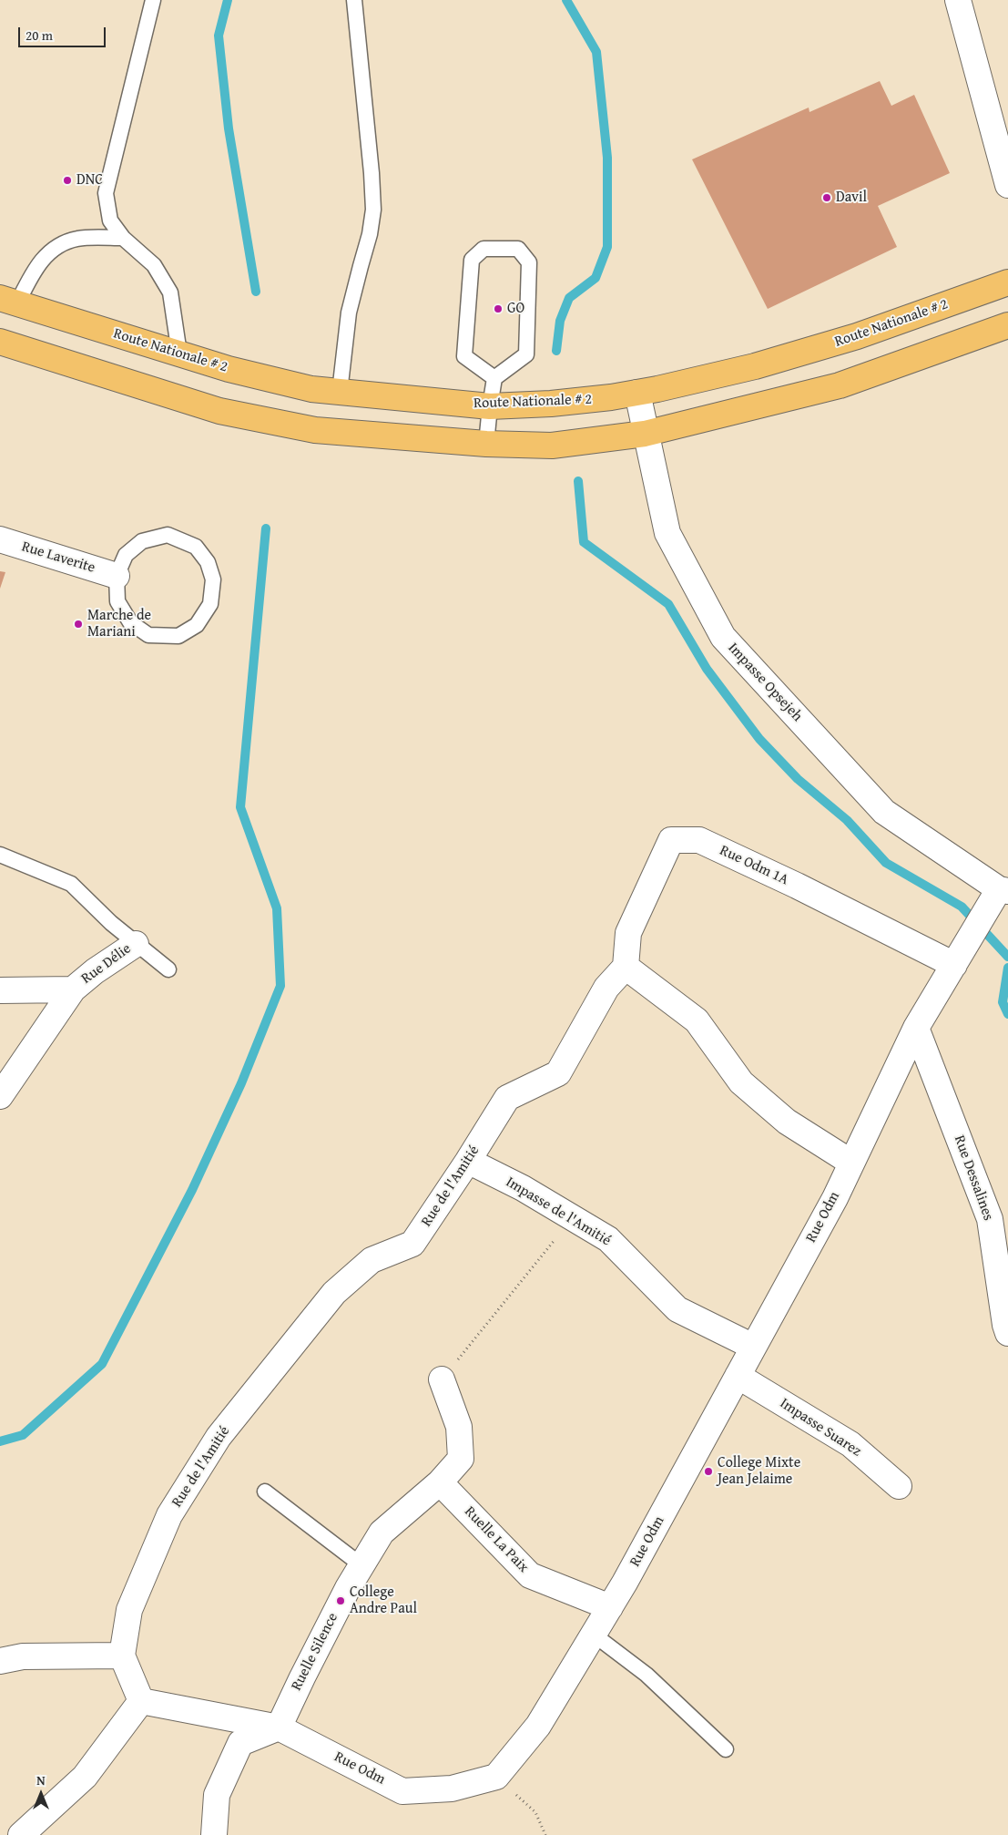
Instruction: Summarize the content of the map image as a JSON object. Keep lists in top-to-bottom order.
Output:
{
  "streets": {
    "main road": ["Route Nationale # 2"],
    "street": [
      "Rue Laverite",
      "Impasse Opsejeh",
      "Rue Odm 1A",
      "Rue Délie",
      "Rue Dessalines",
      "Rue de l'Amitié",
      "Impasse de l'Amitié",
      "Rue Odm",
      "Impasse Suarez",
      "Ruelle La Paix",
      "Ruelle Silence"
    ]
  },
  "crossings": [
    ["Route Nationale # 2", "Impasse Opsejeh"],
    ["Impasse Opsejeh", "Rue Odm"],
    ["Rue Odm 1A", "Rue de l'Amitié"],
    ["Rue Odm 1A", "Rue Odm"],
    ["Rue Dessalines", "Rue Odm"],
    ["Rue de l'Amitié", "Impasse de l'Amitié"],
    ["Impasse de l'Amitié", "Rue Odm"],
    ["Rue Odm", "Impasse Suarez"],
    ["Rue Odm", "Ruelle La Paix"],
    ["Rue Odm", "Ruelle Silence"],
    ["Ruelle La Paix", "Ruelle Silence"]
  ],
  "places": [
    "DNC",
    "Davil",
    "GO",
    "Marche de Mariani",
    "College Mixte Jean Jelaime",
    "College Andre Paul"
  ],
  "scale_bar": "20 m",
  "north": "top"
}
